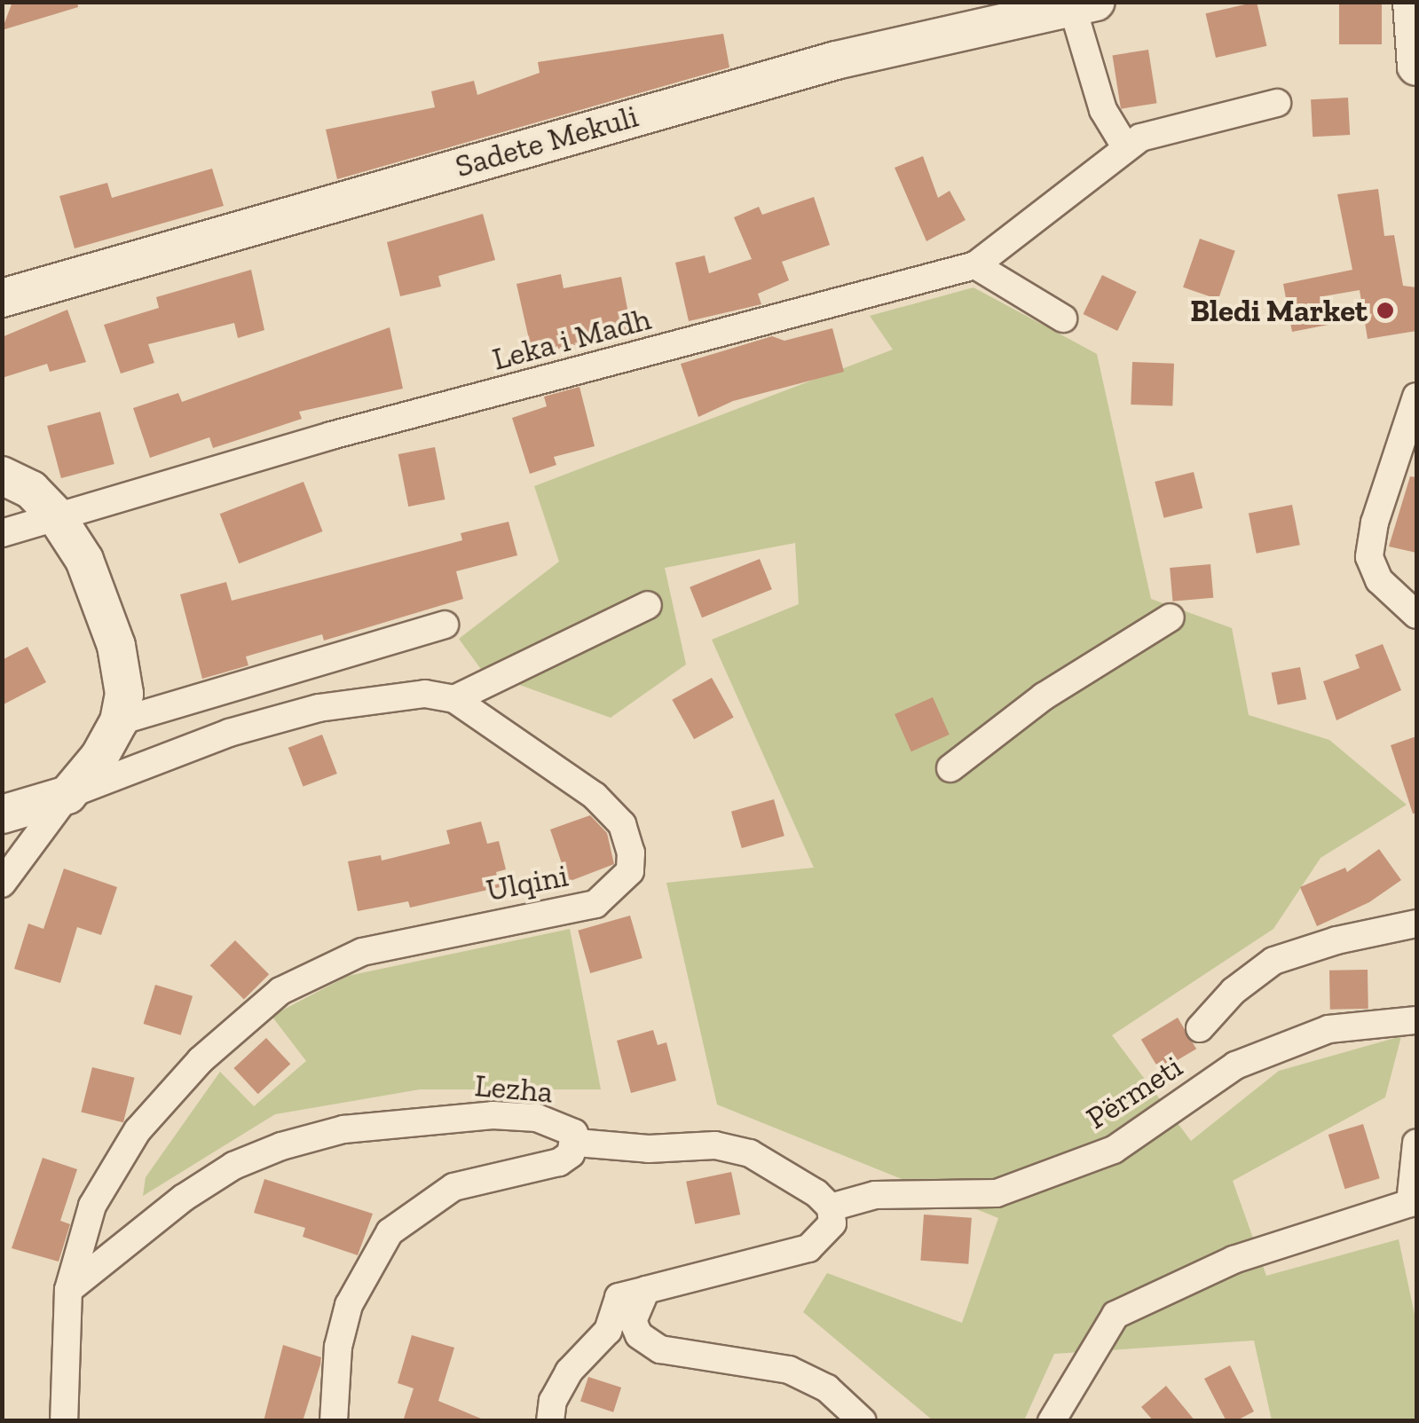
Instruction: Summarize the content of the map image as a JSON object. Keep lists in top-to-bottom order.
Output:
{
  "streets": {
    "street": [
      "Sadete Mekuli",
      "Leka i Madh",
      "Ulqini",
      "Lezha",
      "Përmeti"
    ]
  },
  "crossings": [
    ["Ulqini", "Lezha"]
  ],
  "places": ["Bledi Market"]
}
